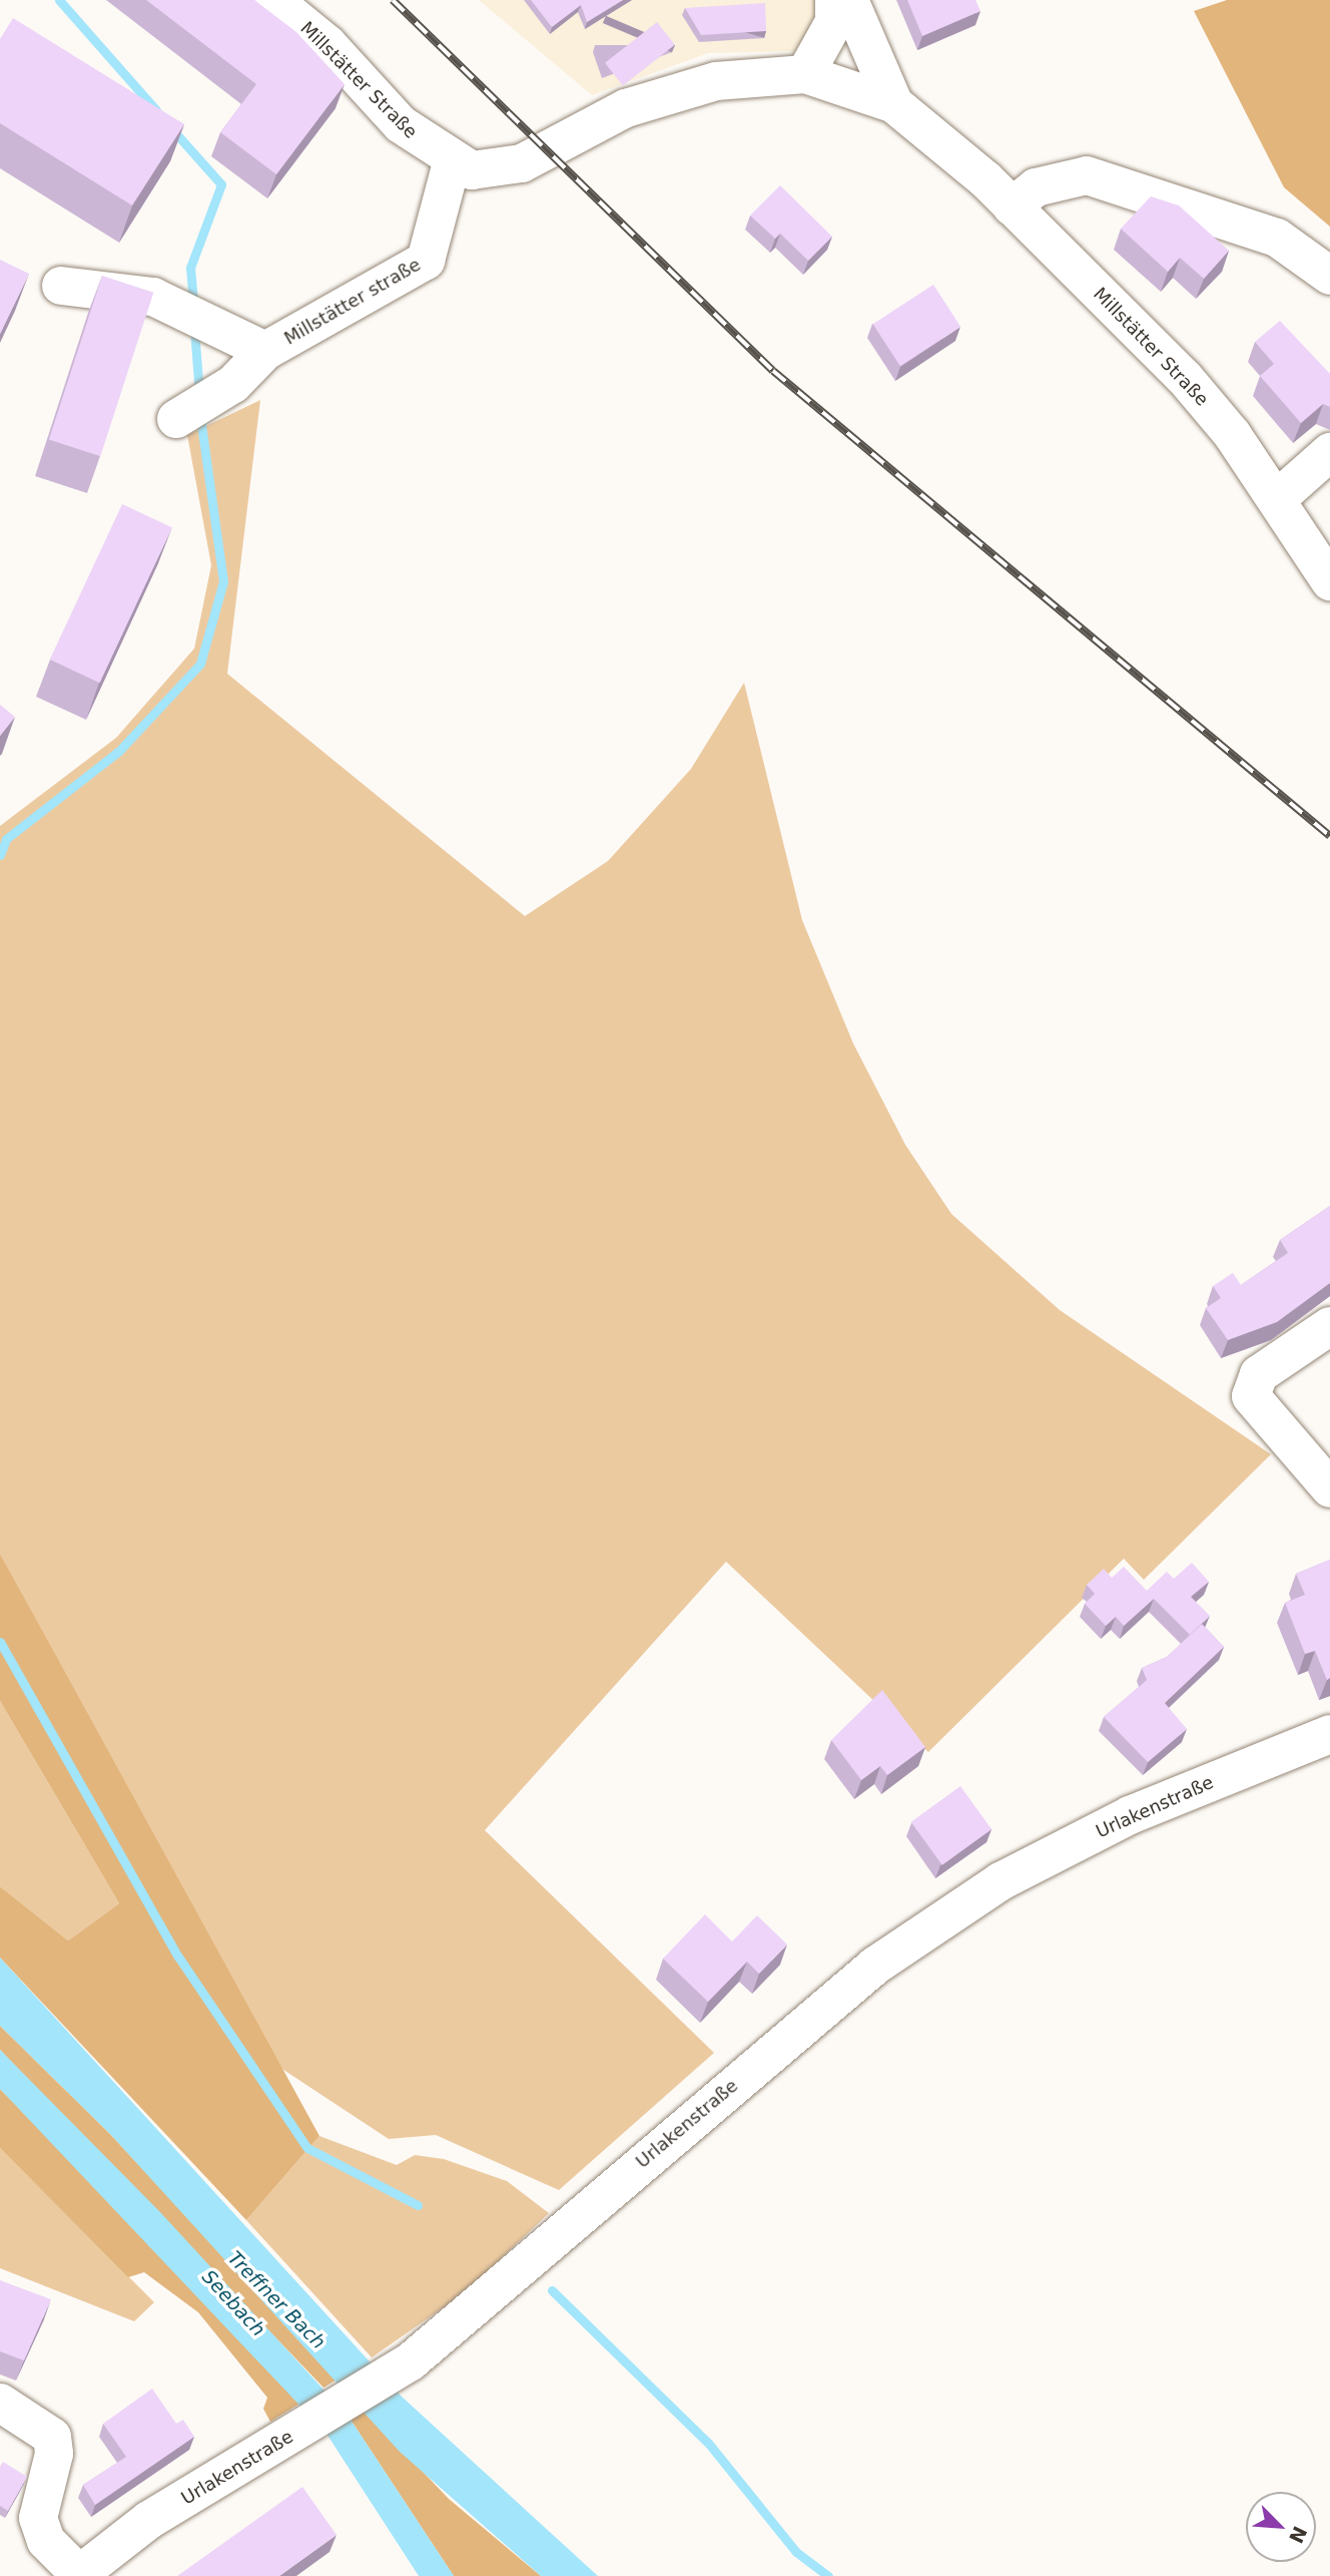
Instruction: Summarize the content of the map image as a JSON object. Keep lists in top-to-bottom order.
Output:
{
  "streets": {
    "street": ["Millstätter Straße", "Millstätter straße", "Urlakenstraße"]
  },
  "crossings": [
    ["Millstätter Straße", "Millstätter straße"]
  ],
  "water": ["Treffner Bach", "Seebach"],
  "north": "bottom right"
}
